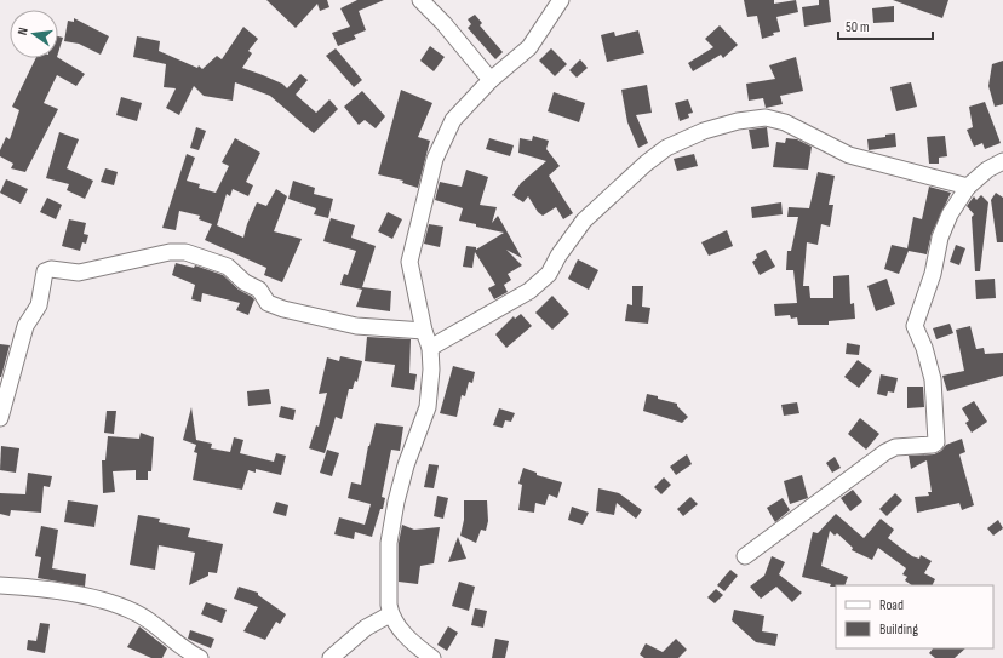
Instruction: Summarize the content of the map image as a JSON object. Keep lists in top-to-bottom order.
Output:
{
  "legend": ["Road", "Building"],
  "scale_bar": "50 m",
  "north": "left"
}
